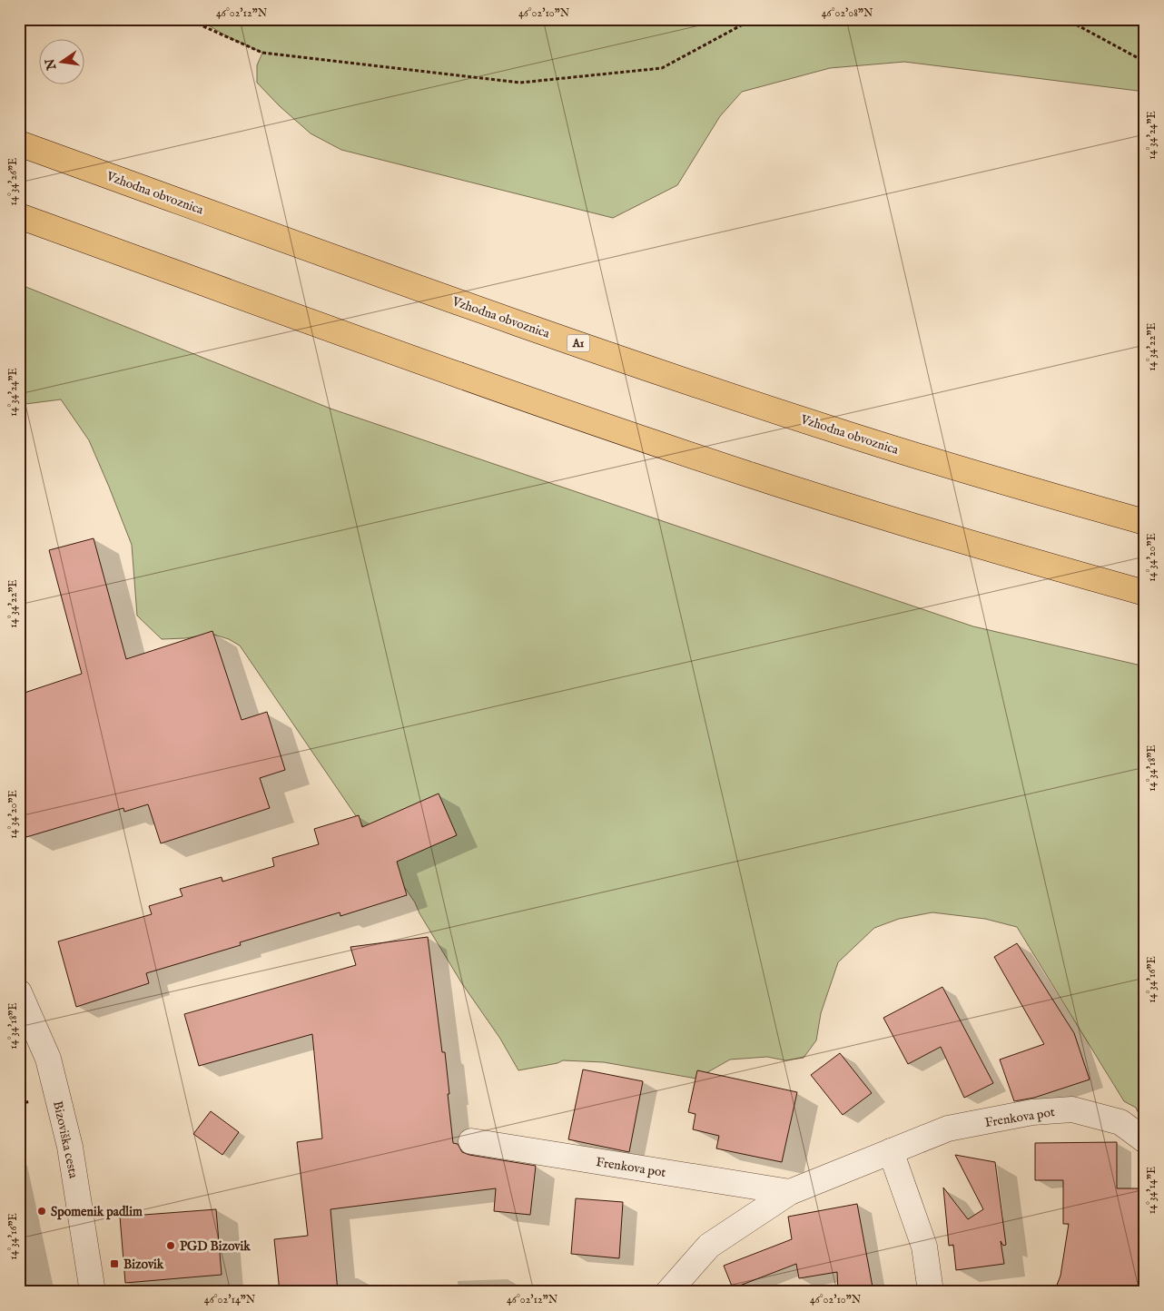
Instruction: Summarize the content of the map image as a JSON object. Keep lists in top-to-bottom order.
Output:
{
  "streets": {
    "highway": ["Vzhodna obvoznica", "A1"],
    "street": ["Frenkova pot", "Bizoviška cesta"]
  },
  "places": {
    "other": ["Spomenik padlim", "PGD Bizovik"],
    "transit": ["Bizovik"]
  },
  "north": "left",
  "coordinates": [
    "46°02'12\"N",
    "46°02'10\"N",
    "46°02'08\"N",
    "14°34'24\"E",
    "14°34'26\"E",
    "14°34'22\"E",
    "14°34'20\"E",
    "14°34'18\"E",
    "14°34'16\"E",
    "14°34'14\"E",
    "46°02'14\"N"
  ]
}
